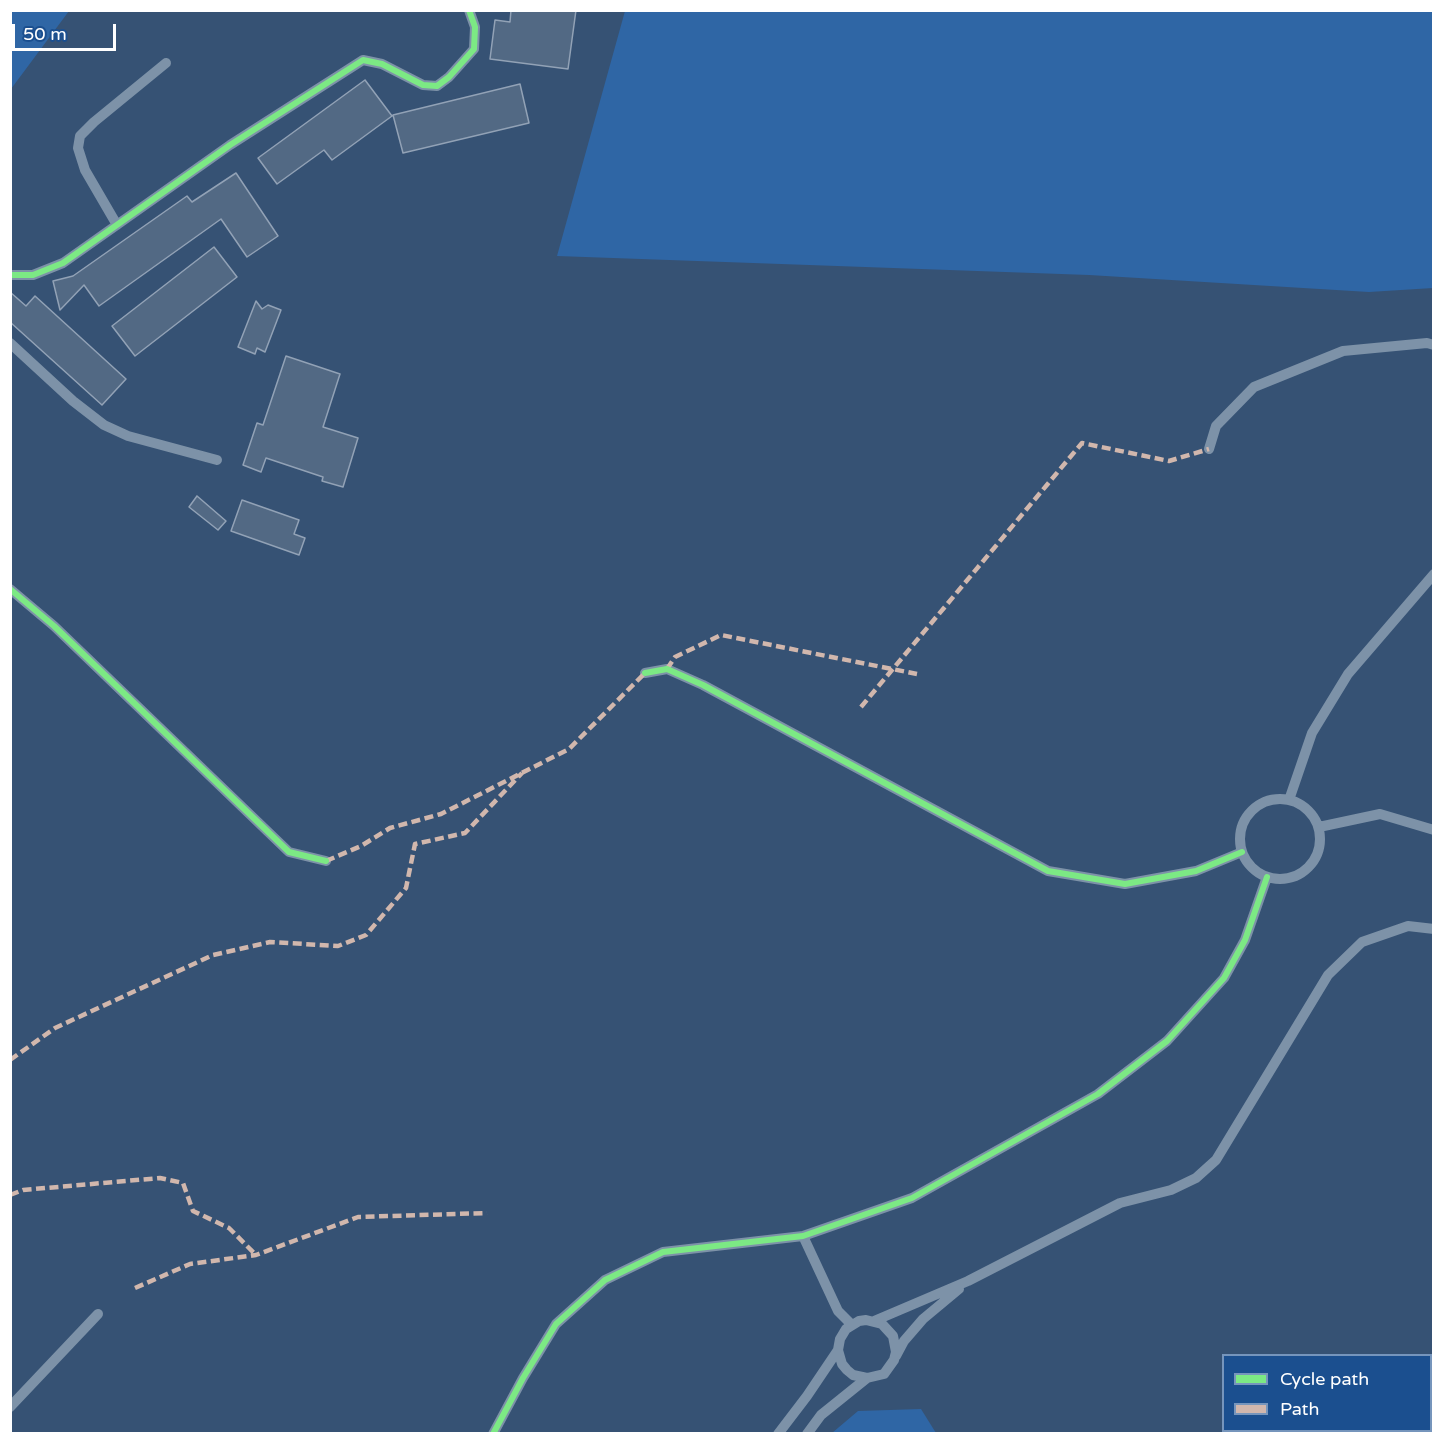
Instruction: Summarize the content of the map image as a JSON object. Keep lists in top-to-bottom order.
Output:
{
  "legend": ["Cycle path", "Path"],
  "scale_bar": "50 m"
}
